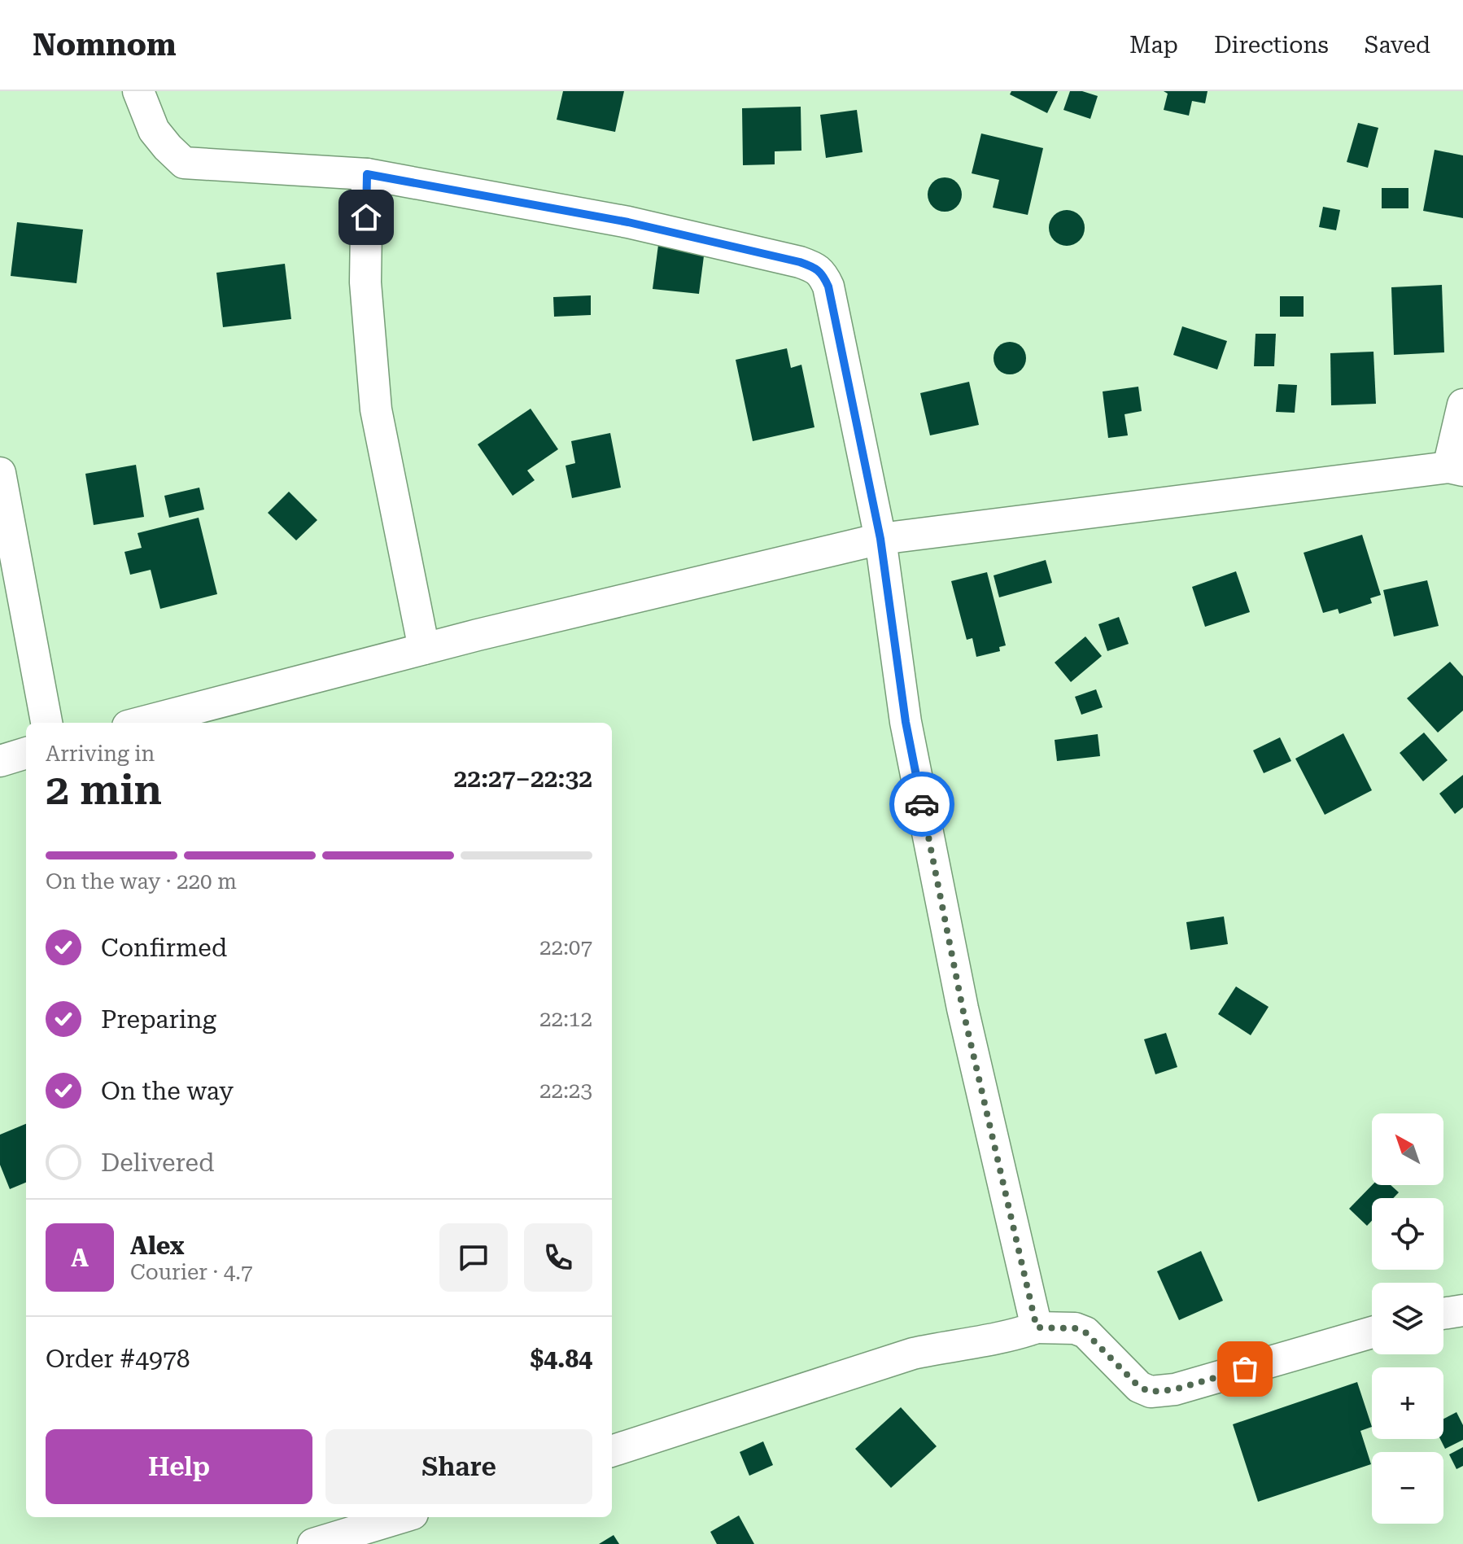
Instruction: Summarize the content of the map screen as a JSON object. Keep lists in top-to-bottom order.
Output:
{
  "north": "top left",
  "page": {
    "header": "Nomnom",
    "nav": ["Map", "Directions", "Saved"],
    "heading": ["2 min", "Arriving in", "22:27–22:32"],
    "panel": [
      "Alex",
      "Courier · 4.7",
      "Order #4978",
      "$4.84"
    ],
    "bar": "On the way · 220 m",
    "list": [
      ["Confirmed", "22:07"],
      ["Preparing", "22:12"],
      ["On the way", "22:23"],
      "Delivered"
    ],
    "map_buttons": ["+", "−"],
    "round": "A",
    "buttons": ["Help", "Share"]
  }
}
